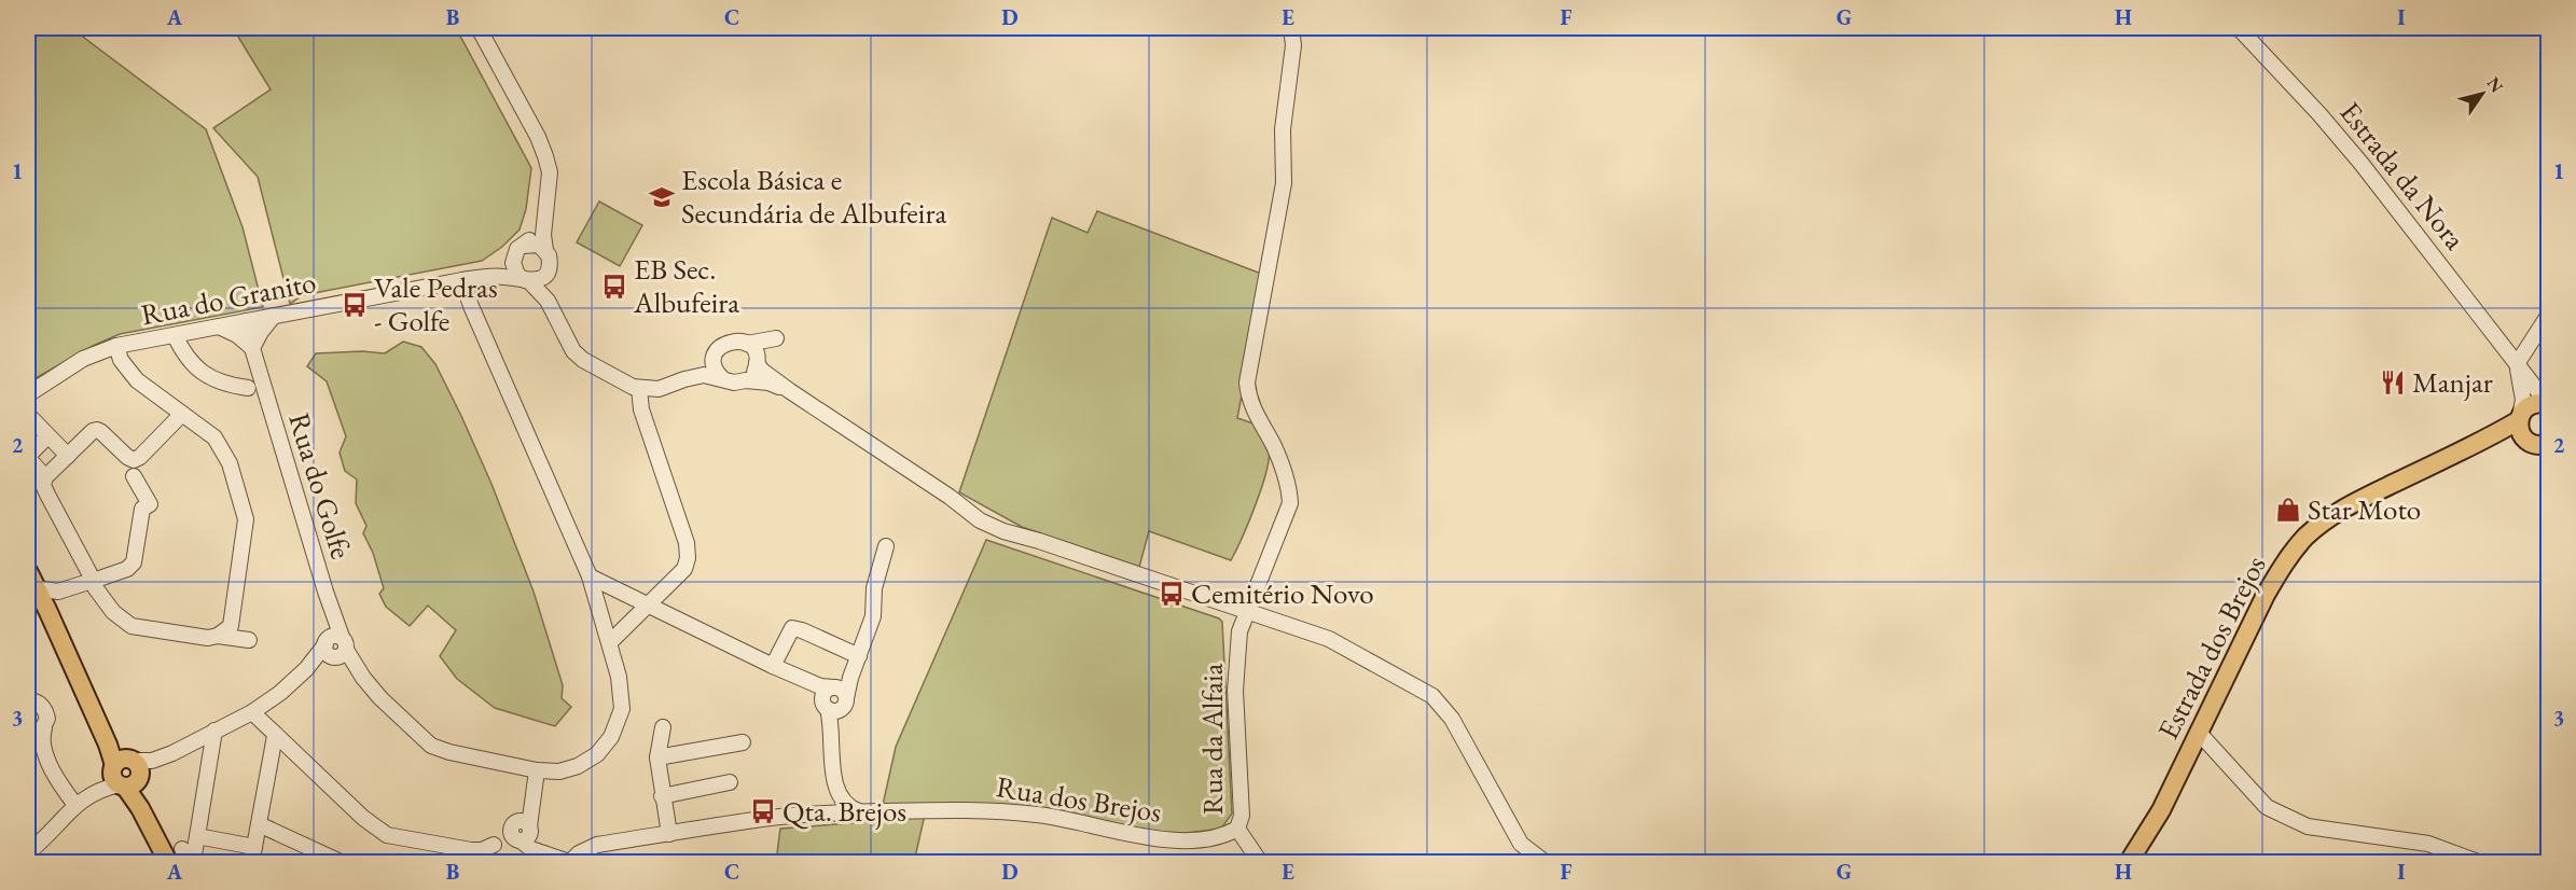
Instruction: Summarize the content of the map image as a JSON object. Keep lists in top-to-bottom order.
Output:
{
  "streets": {
    "main road": ["Estrada dos Brejos"],
    "street": [
      "Estrada da Nora",
      "Rua do Granito",
      "Rua do Golfe",
      "Rua da Alfaia",
      "Rua dos Brejos"
    ]
  },
  "crossings": [
    ["Estrada da Nora", "Estrada dos Brejos"],
    ["Rua do Granito", "Rua do Golfe"],
    ["Rua da Alfaia", "Rua dos Brejos"]
  ],
  "places": {
    "school or university": ["Escola Básica e Secundária de Albufeira"],
    "bus stop": [
      "EB Sec. Albufeira",
      "Vale Pedras - Golfe",
      "Cemitério Novo",
      "Qta. Brejos"
    ],
    "restaurant": ["Manjar"],
    "shop": ["Star Moto"]
  },
  "north": "top right",
  "grid": {
    "columns": [
      "A",
      "B",
      "C",
      "D",
      "E",
      "F",
      "G",
      "H",
      "I"
    ],
    "rows": ["1", "2", "3"]
  }
}
